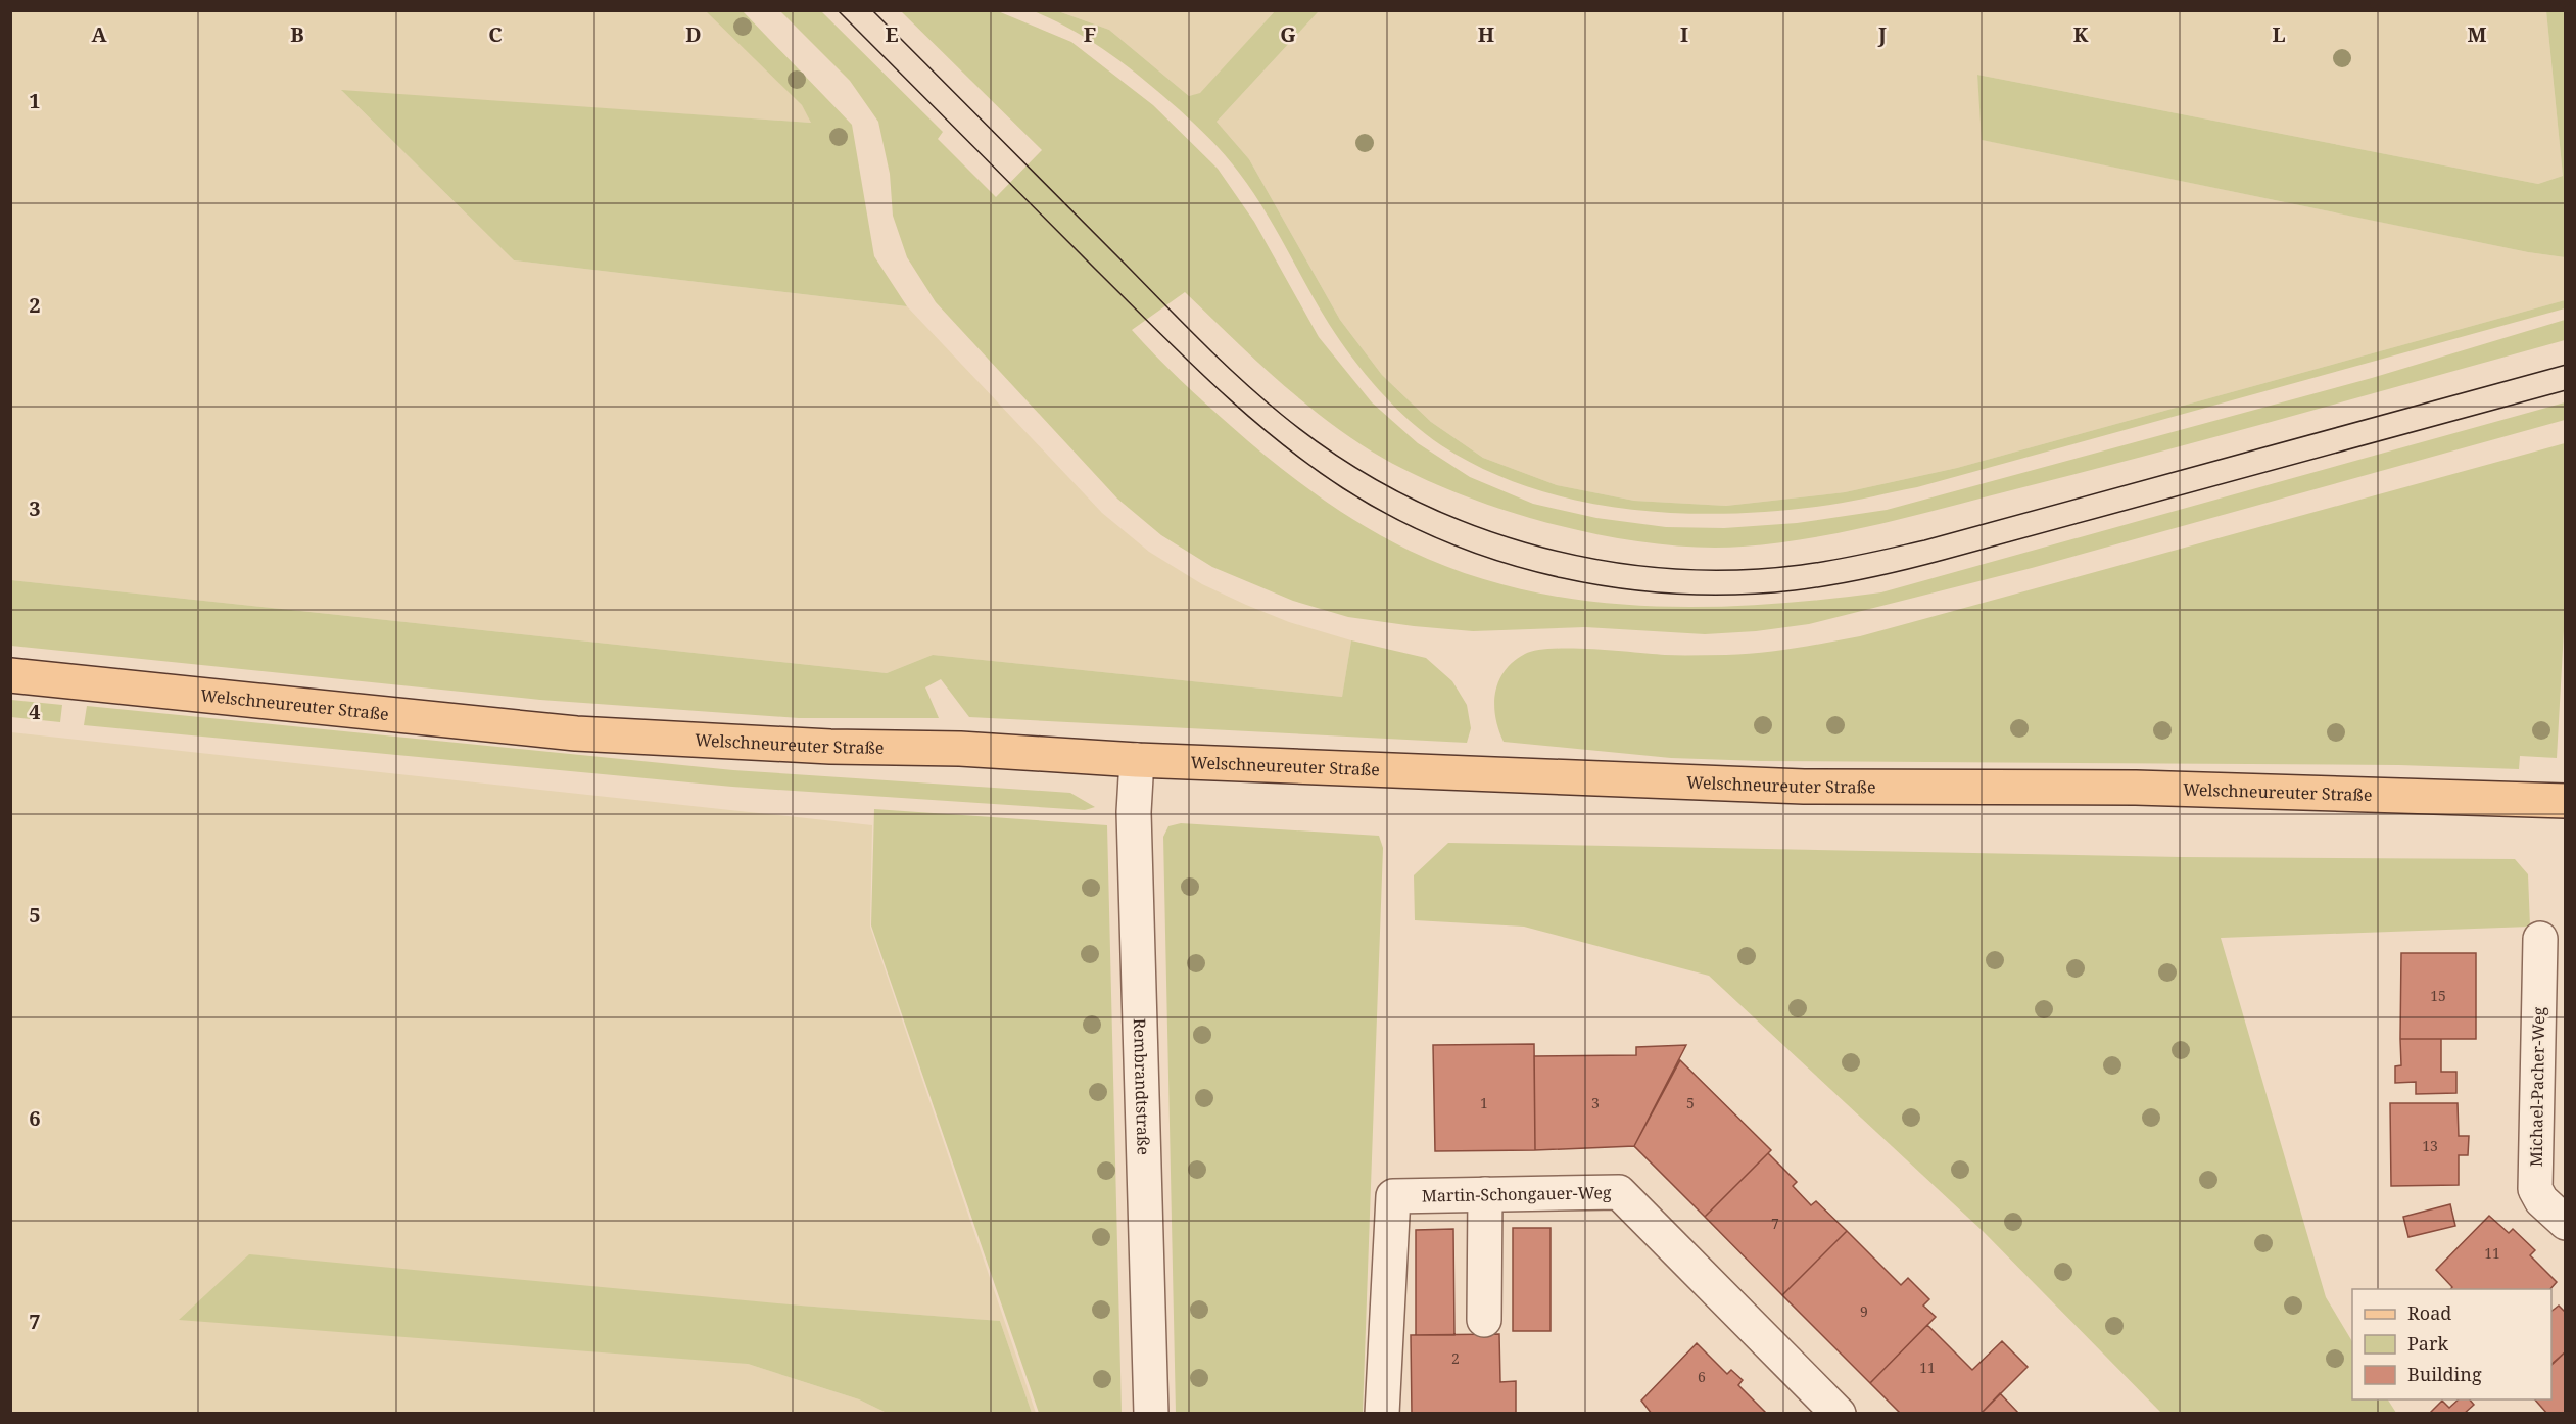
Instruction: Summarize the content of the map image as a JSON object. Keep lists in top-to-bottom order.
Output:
{
  "streets": {
    "main road": ["Welschneureuter Straße"],
    "street": ["Rembrandtstraße", "Michael-Pacher-Weg", "Martin-Schongauer-Weg"]
  },
  "crossings": [
    ["Welschneureuter Straße", "Rembrandtstraße"]
  ],
  "house_numbers": [
    "15",
    "1",
    "3",
    "5",
    "13",
    "7",
    "11",
    "9",
    "2",
    "11",
    "6"
  ],
  "legend": ["Road", "Park", "Building"],
  "grid": {
    "columns": [
      "A",
      "B",
      "C",
      "D",
      "E",
      "F",
      "G",
      "H",
      "I",
      "J",
      "K",
      "L",
      "M"
    ],
    "rows": [
      "1",
      "2",
      "3",
      "4",
      "5",
      "6",
      "7"
    ]
  }
}
